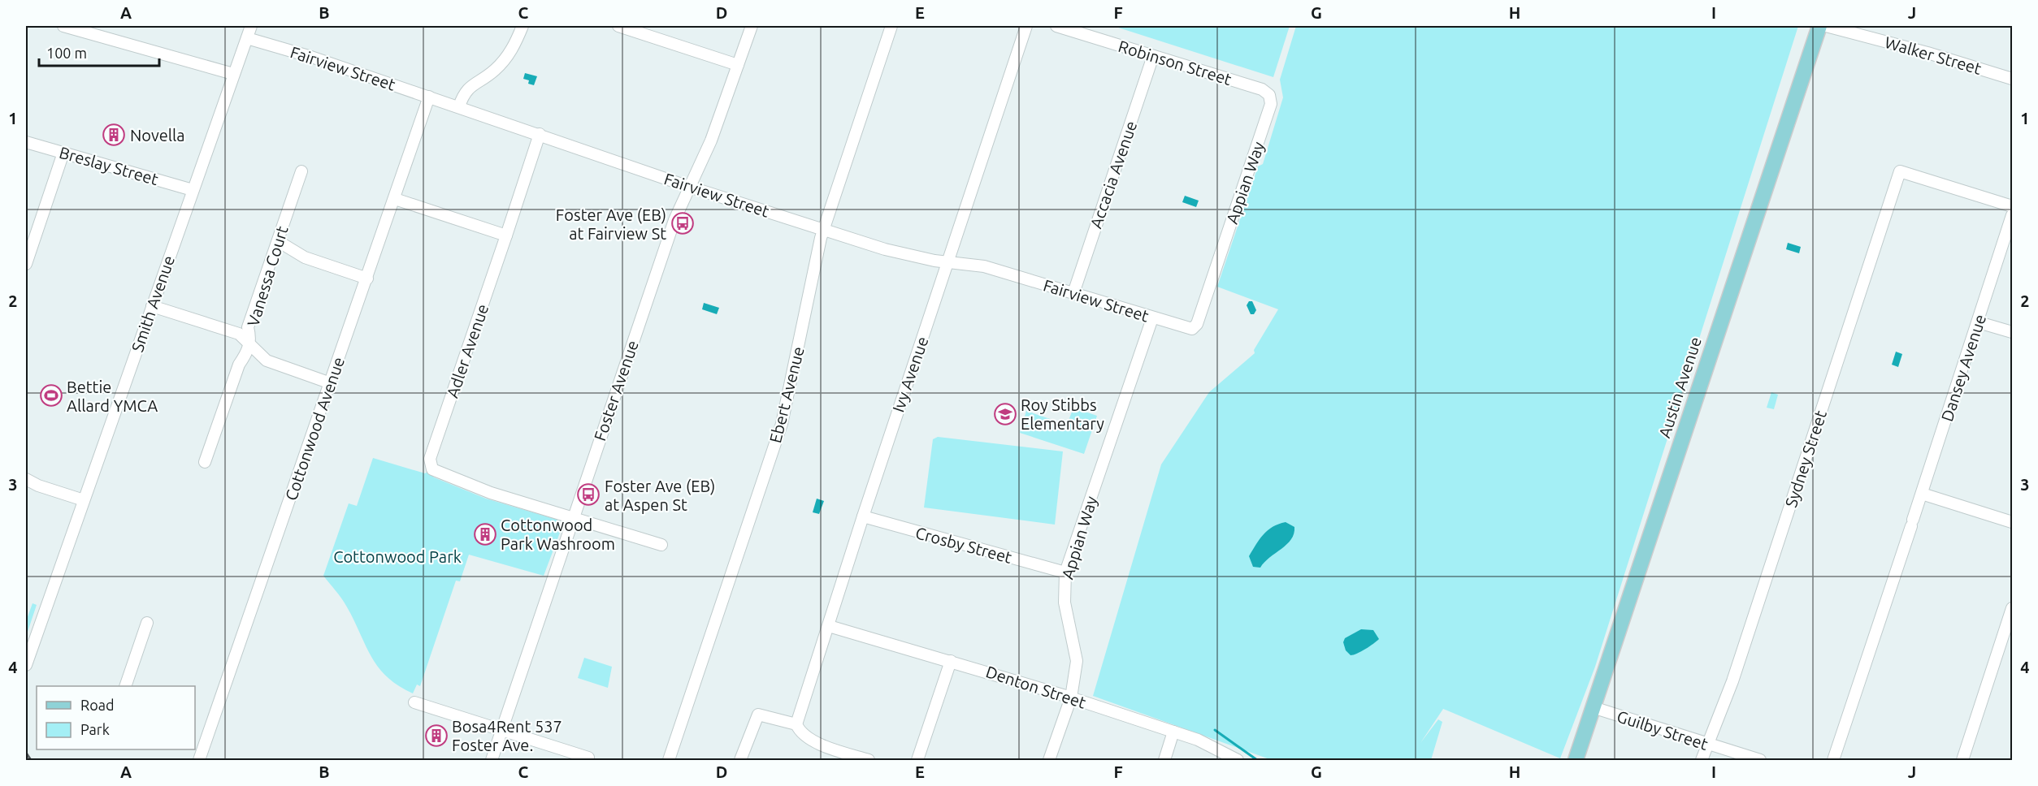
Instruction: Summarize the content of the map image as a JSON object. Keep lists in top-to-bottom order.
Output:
{
  "streets": {
    "main road": ["Austin Avenue"],
    "street": [
      "Walker Street",
      "Robinson Street",
      "Fairview Street",
      "Breslay Street",
      "Accacia Avenue",
      "Appian Way",
      "Vanessa Court",
      "Smith Avenue",
      "Adler Avenue",
      "Dansey Avenue",
      "Ivy Avenue",
      "Foster Avenue",
      "Ebert Avenue",
      "Cottonwood Avenue",
      "Sydney Street",
      "Crosby Street",
      "Denton Street",
      "Guilby Street"
    ]
  },
  "crossings": [
    ["Robinson Street", "Accacia Avenue"],
    ["Robinson Street", "Appian Way"],
    ["Fairview Street", "Accacia Avenue"],
    ["Fairview Street", "Appian Way"],
    ["Fairview Street", "Smith Avenue"],
    ["Fairview Street", "Adler Avenue"],
    ["Fairview Street", "Ivy Avenue"],
    ["Fairview Street", "Foster Avenue"],
    ["Fairview Street", "Ebert Avenue"],
    ["Fairview Street", "Cottonwood Avenue"],
    ["Breslay Street", "Smith Avenue"],
    ["Appian Way", "Crosby Street"],
    ["Appian Way", "Denton Street"],
    ["Adler Avenue", "Foster Avenue"],
    ["Ivy Avenue", "Crosby Street"],
    ["Ivy Avenue", "Denton Street"],
    ["Austin Avenue", "Guilby Street"],
    ["Sydney Street", "Guilby Street"]
  ],
  "parks": ["Cottonwood Park"],
  "places": {
    "building": ["Novella", "Cottonwood Park Washroom", "Bosa4Rent 537 Foster Ave."],
    "bus stop": ["Foster Ave (EB) at Fairview St", "Foster Ave (EB) at Aspen St"],
    "sports": ["Bettie Allard YMCA"],
    "school or university": ["Roy Stibbs Elementary"]
  },
  "legend": ["Road", "Park"],
  "scale_bar": "100 m",
  "grid": {
    "columns": [
      "A",
      "B",
      "C",
      "D",
      "E",
      "F",
      "G",
      "H",
      "I",
      "J"
    ],
    "rows": [
      "1",
      "2",
      "3",
      "4"
    ]
  }
}
